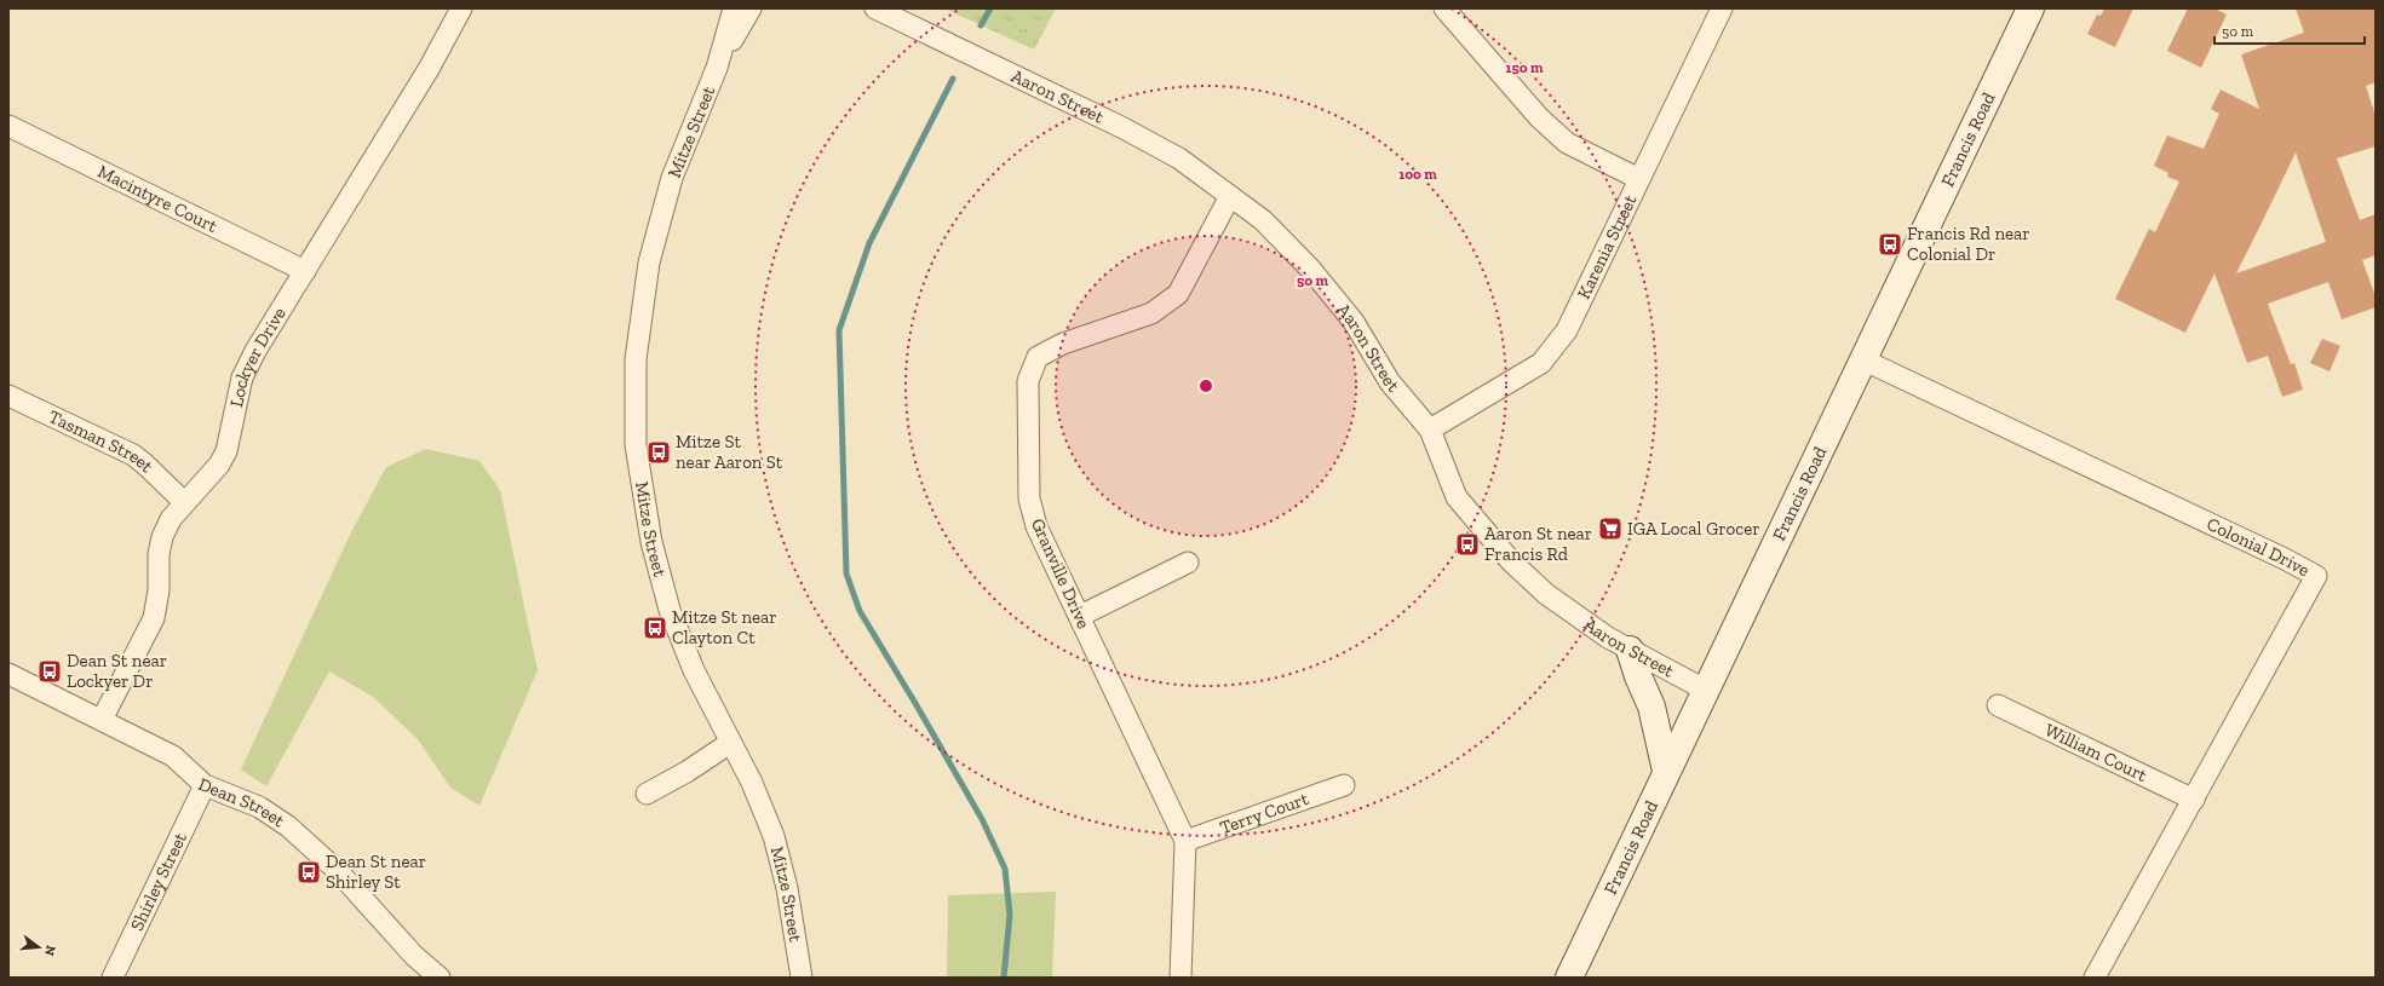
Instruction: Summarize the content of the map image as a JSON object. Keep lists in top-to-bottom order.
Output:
{
  "streets": {
    "main road": ["Francis Road"],
    "street": [
      "Aaron Street",
      "Mitze Street",
      "Macintyre Court",
      "Karenia Street",
      "Lockyer Drive",
      "Tasman Street",
      "Colonial Drive",
      "Granville Drive",
      "William Court",
      "Dean Street",
      "Terry Court",
      "Shirley Street"
    ]
  },
  "crossings": [
    ["Aaron Street", "Francis Road"],
    ["Aaron Street", "Karenia Street"],
    ["Aaron Street", "Granville Drive"],
    ["Francis Road", "Colonial Drive"],
    ["Macintyre Court", "Lockyer Drive"],
    ["Lockyer Drive", "Tasman Street"],
    ["Lockyer Drive", "Dean Street"],
    ["Colonial Drive", "William Court"],
    ["Granville Drive", "Terry Court"],
    ["Dean Street", "Shirley Street"]
  ],
  "places": {
    "bus stop": [
      "Francis Rd near Colonial Dr",
      "Mitze St near Aaron St",
      "Aaron St near Francis Rd",
      "Mitze St near Clayton Ct",
      "Dean St near Lockyer Dr",
      "Dean St near Shirley St"
    ],
    "supermarket": ["IGA Local Grocer"]
  },
  "scale_bar": "50 m",
  "north": "right",
  "rings": ["150 m", "100 m", "50 m"]
}
